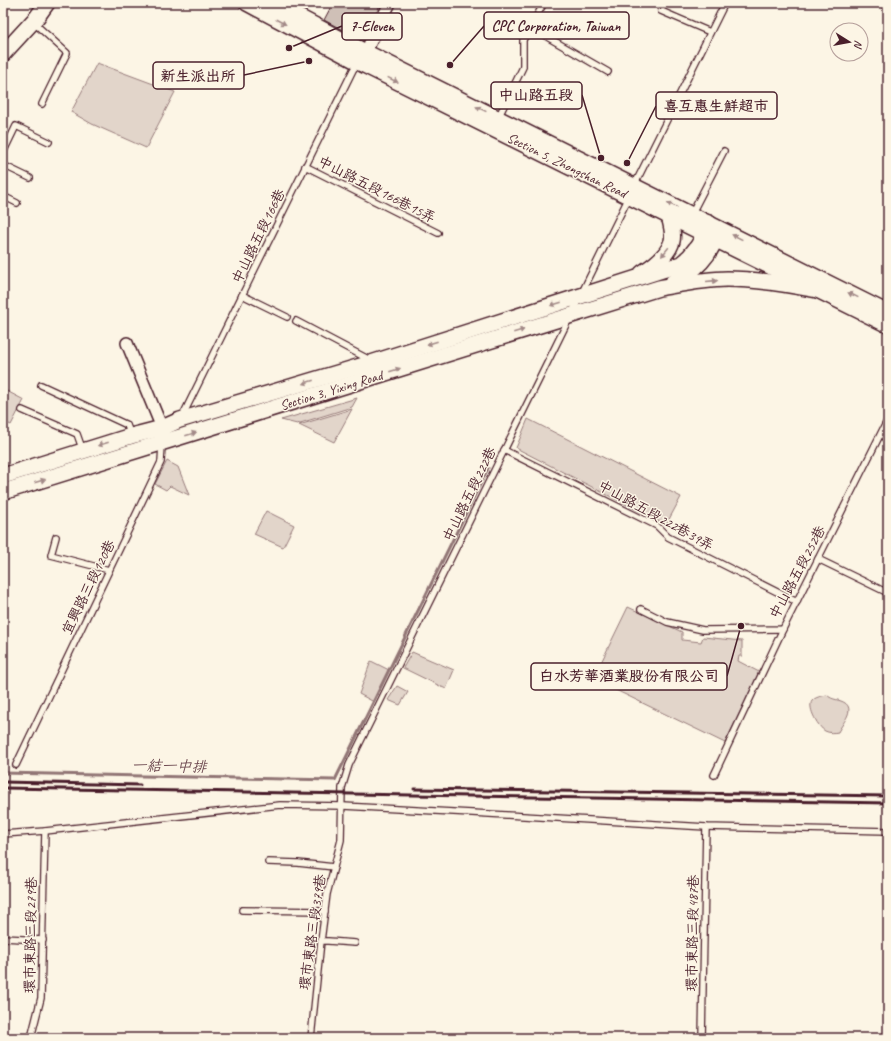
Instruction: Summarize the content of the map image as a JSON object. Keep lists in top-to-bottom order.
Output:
{
  "streets": {
    "street": ["Section 5, Zhongshan Road", "Section 3, Yixing Road"],
    "lane": [
      "中山路五段166巷15弄",
      "中山路五段166巷",
      "中山路五段222巷",
      "中山路五段222巷39弄",
      "中山路五段252巷",
      "宜興路三段120巷",
      "環市東路三段379巷",
      "環市東路三段487巷",
      "環市東路三段279巷"
    ]
  },
  "crossings": [
    ["Section 5, Zhongshan Road", "中山路五段166巷"],
    ["Section 5, Zhongshan Road", "Section 3, Yixing Road"],
    ["Section 5, Zhongshan Road", "中山路五段222巷"],
    ["中山路五段166巷15弄", "中山路五段166巷"],
    ["中山路五段166巷", "Section 3, Yixing Road"],
    ["中山路五段166巷", "宜興路三段120巷"],
    ["Section 3, Yixing Road", "中山路五段222巷"],
    ["Section 3, Yixing Road", "宜興路三段120巷"],
    ["中山路五段222巷", "中山路五段222巷39弄"],
    ["中山路五段222巷", "環市東路三段379巷"],
    ["中山路五段222巷39弄", "中山路五段252巷"]
  ],
  "water": ["一結一中排"],
  "places": [
    "7-Eleven",
    "新生派出所",
    "CPC Corporation, Taiwan",
    "中山路五段",
    "喜互惠生鮮超市",
    "白水芳華酒業股份有限公司"
  ],
  "north": "right"
}
